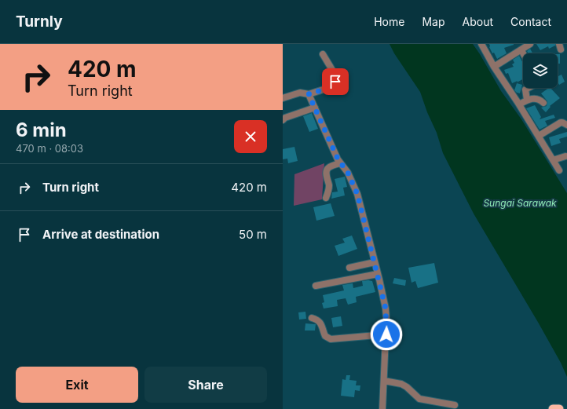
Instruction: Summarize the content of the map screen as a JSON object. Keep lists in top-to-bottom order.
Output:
{
  "water": ["Sungai Sarawak"],
  "page": {
    "header": "Turnly",
    "nav": [
      "Home",
      "Map",
      "About",
      "Contact"
    ],
    "turn": ["420 m", "Turn right"],
    "heading": ["6 min", "470 m · 08:03"],
    "list": [
      {
        "name": "Turn right",
        "value": "420 m"
      },
      {
        "name": "Arrive at destination",
        "value": "50 m"
      }
    ],
    "buttons": ["Exit", "Share"]
  }
}
